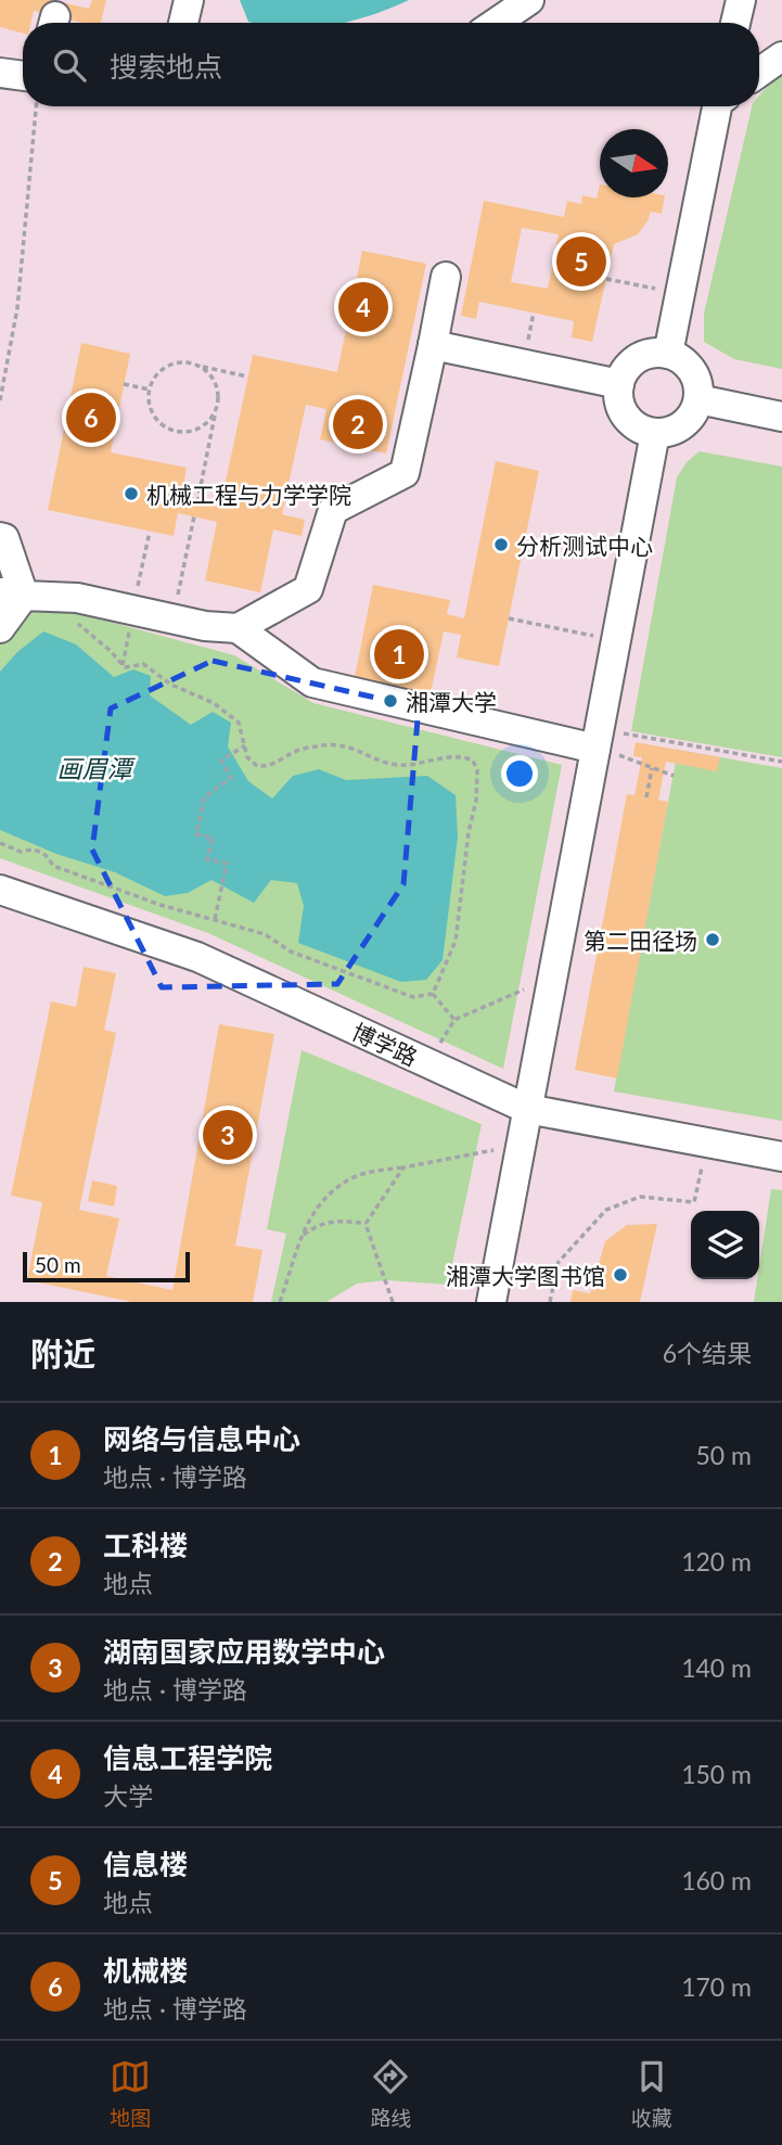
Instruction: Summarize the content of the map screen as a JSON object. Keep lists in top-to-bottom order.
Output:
{
  "streets": {
    "street": ["博学路"]
  },
  "water": ["画眉潭"],
  "places": [
    "机械工程与力学学院",
    "分析测试中心",
    "湘潭大学",
    "第二田径场",
    "湘潭大学图书馆"
  ],
  "scale_bar": "50 m",
  "north": "right",
  "page": {
    "search": "搜索地点",
    "pins": [
      "5",
      "4",
      "6",
      "2",
      "1",
      "3"
    ],
    "scale": "50 m",
    "heading": ["附近", "6个结果"],
    "list": [
      {
        "mark": "1",
        "name": "网络与信息中心",
        "note": "地点 · 博学路",
        "value": "50 m"
      },
      {
        "mark": "2",
        "name": "工科楼",
        "note": "地点",
        "value": "120 m"
      },
      {
        "mark": "3",
        "name": "湖南国家应用数学中心",
        "note": "地点 · 博学路",
        "value": "140 m"
      },
      {
        "mark": "4",
        "name": "信息工程学院",
        "note": "大学",
        "value": "150 m"
      },
      {
        "mark": "5",
        "name": "信息楼",
        "note": "地点",
        "value": "160 m"
      },
      {
        "mark": "6",
        "name": "机械楼",
        "note": "地点 · 博学路",
        "value": "170 m"
      }
    ],
    "nav": ["地图", "路线", "收藏"]
  }
}
